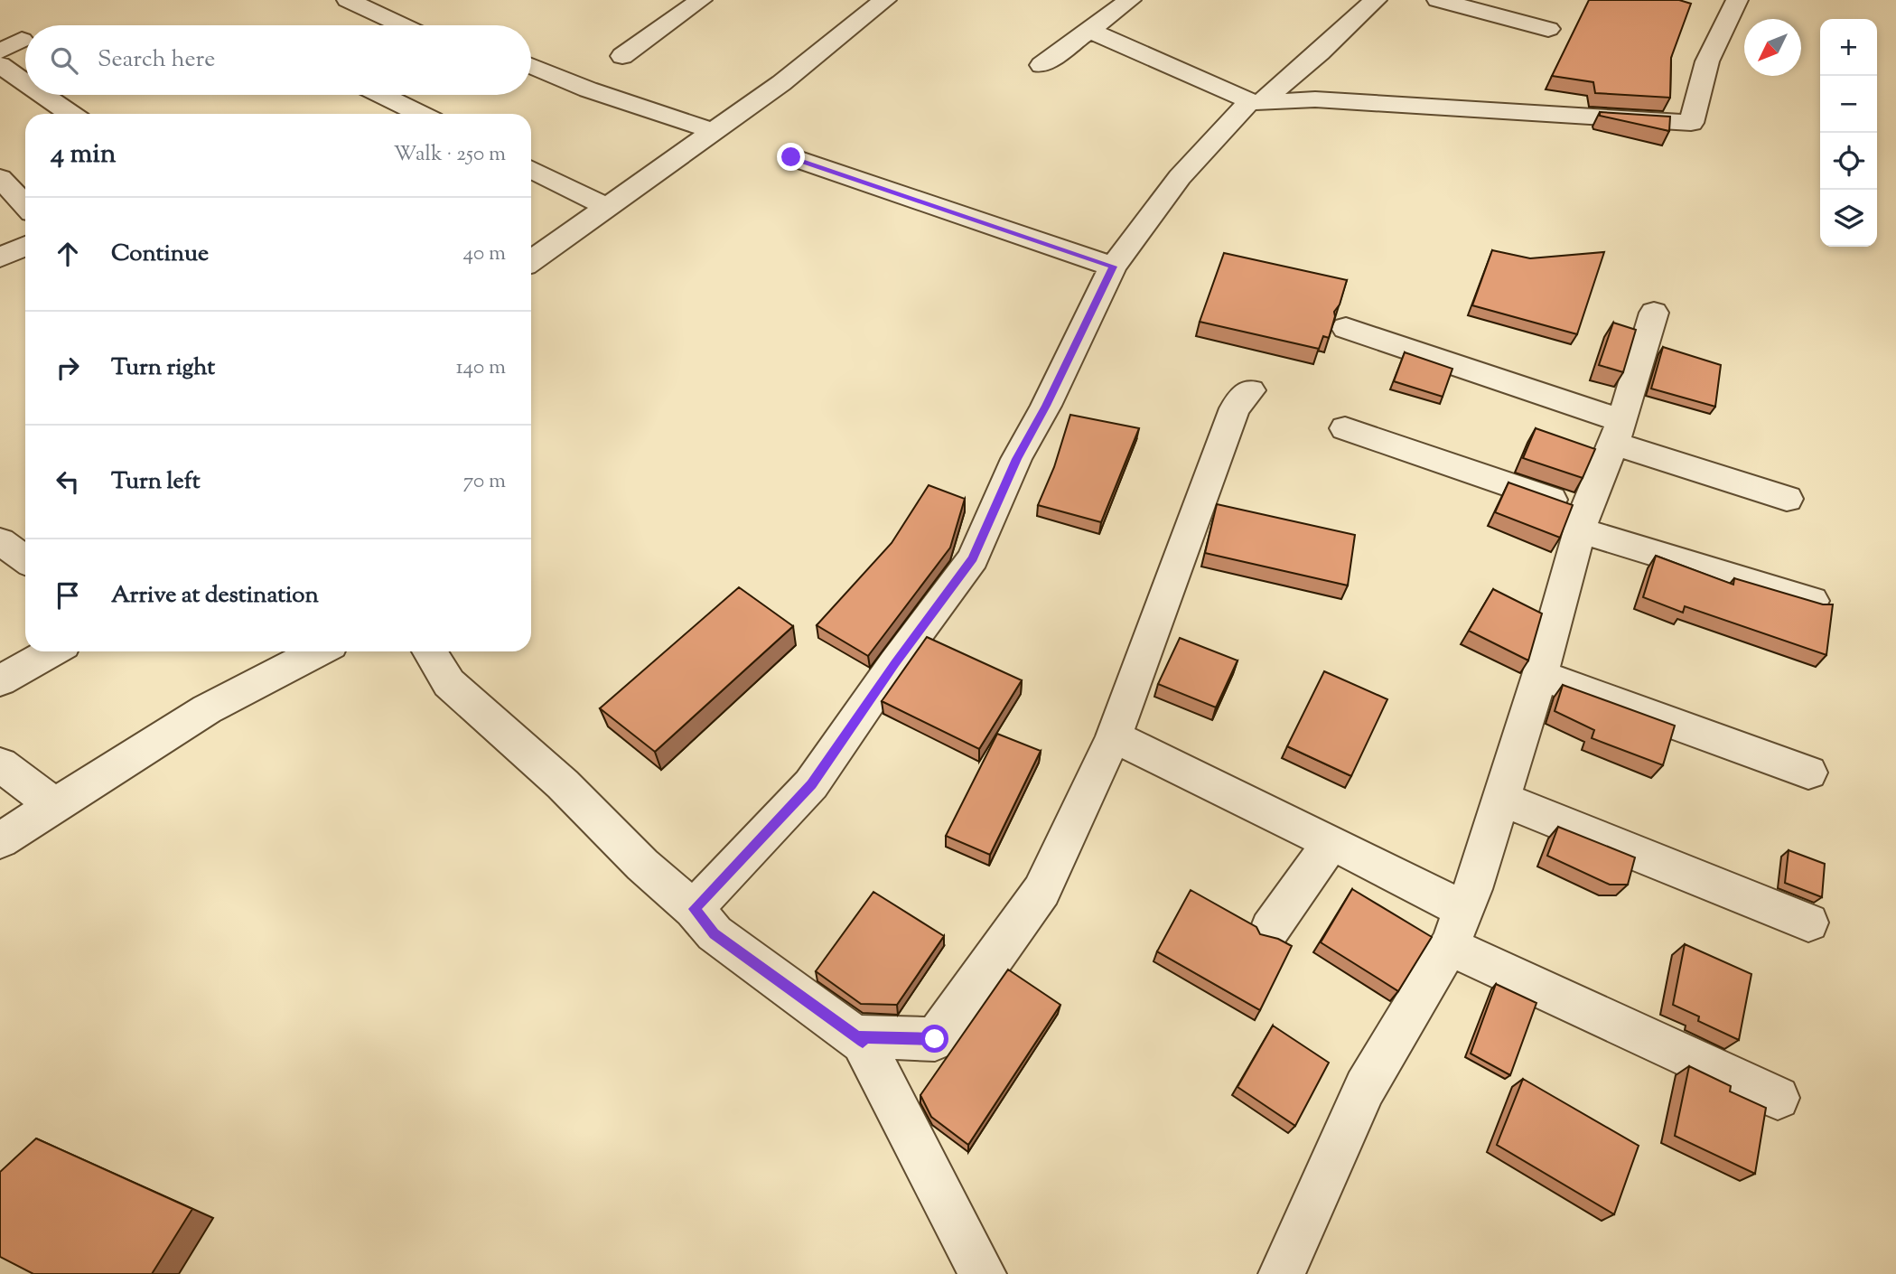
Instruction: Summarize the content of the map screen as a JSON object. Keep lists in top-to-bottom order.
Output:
{
  "north": "bottom left",
  "page": {
    "map_buttons": ["+", "−"],
    "search": "Search here",
    "heading": ["4 min", "Walk · 250 m"],
    "list": [
      ["Continue", "40 m"],
      ["Turn right", "140 m"],
      ["Turn left", "70 m"],
      "Arrive at destination"
    ]
  }
}
